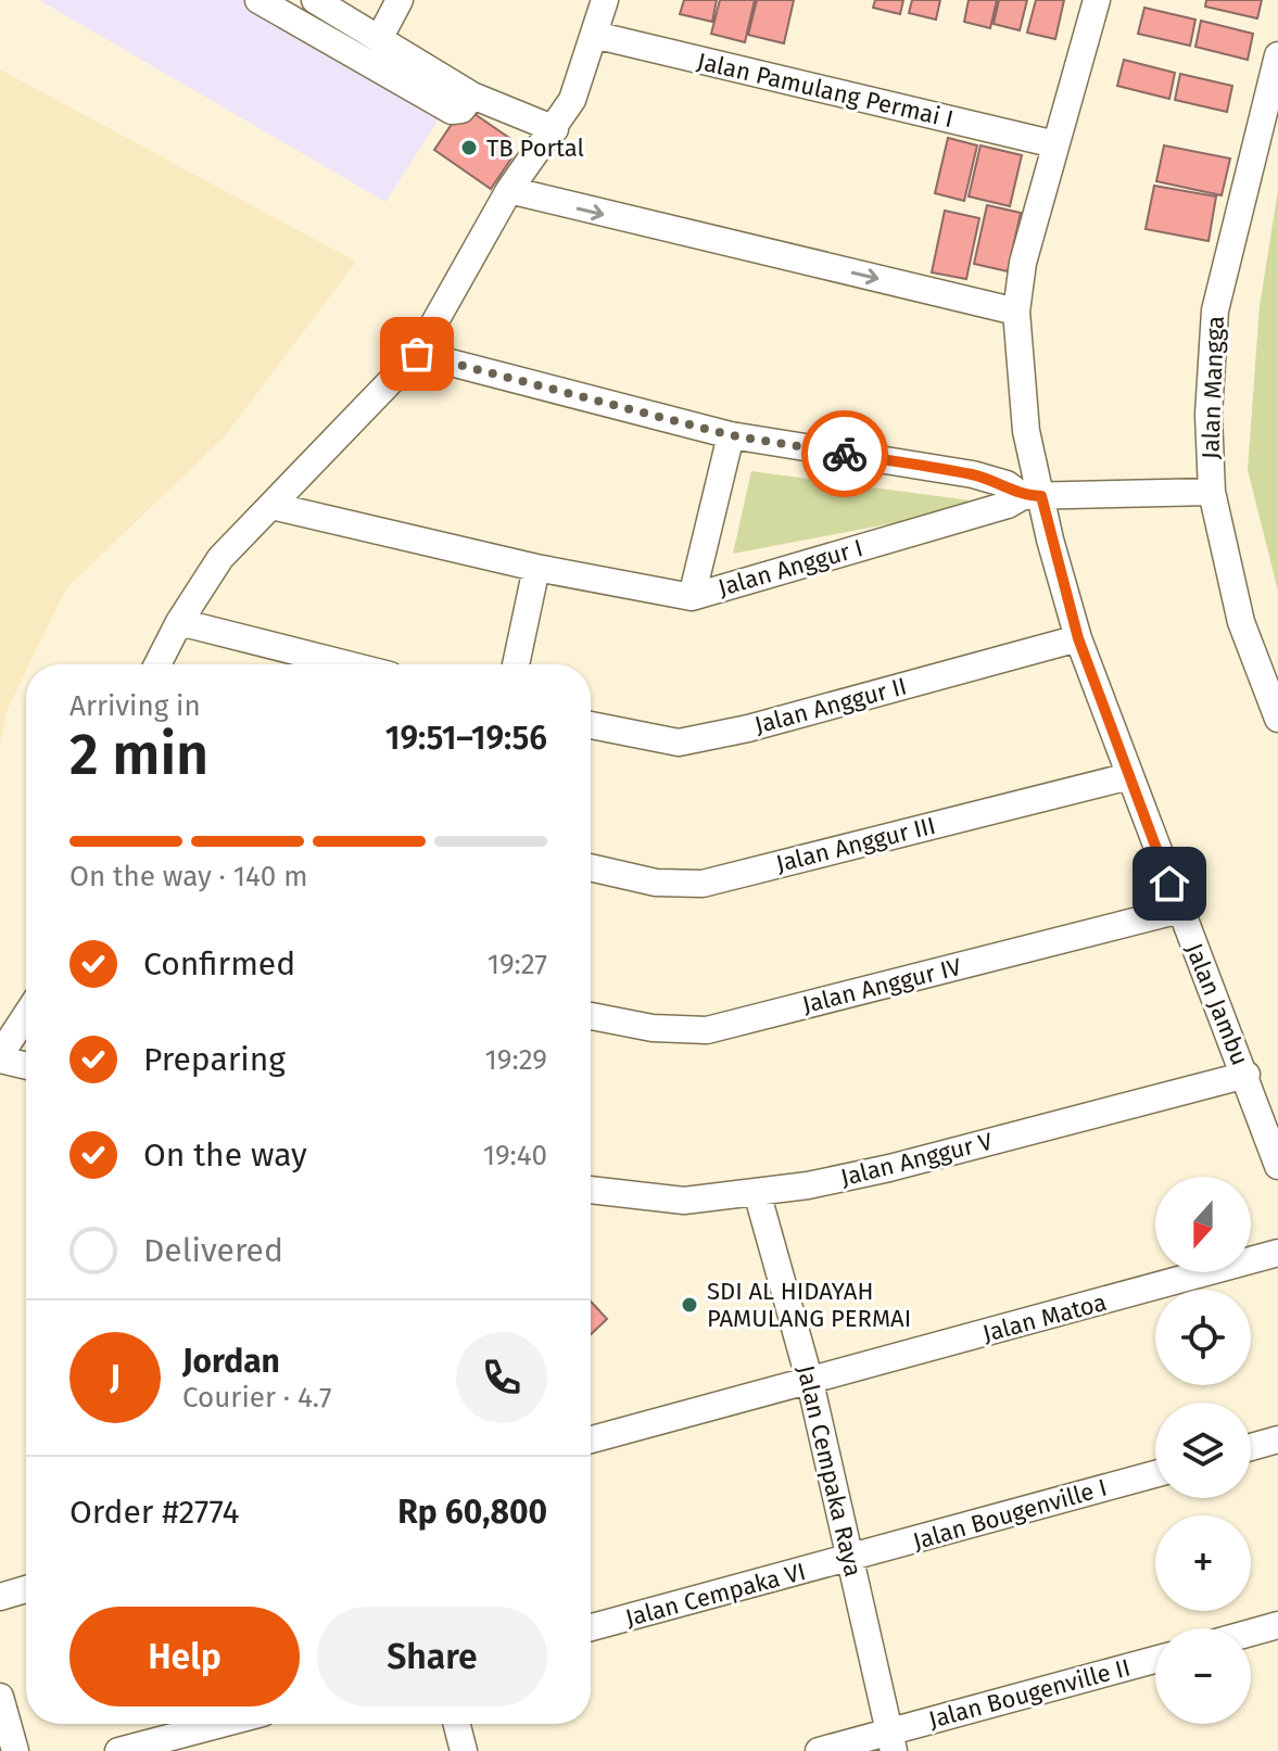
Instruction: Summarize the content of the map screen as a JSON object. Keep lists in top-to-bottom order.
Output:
{
  "streets": {
    "street": [
      "Jalan Pamulang Permai I",
      "Jalan Mangga",
      "Jalan Anggur I",
      "Jalan Anggur II",
      "Jalan Anggur III",
      "Jalan Anggur IV",
      "Jalan Jambu",
      "Jalan Anggur V",
      "Jalan Matoa",
      "Jalan Cempaka Raya",
      "Jalan Bougenville I",
      "Jalan Cempaka VI",
      "Jalan Bougenville II"
    ]
  },
  "crossings": [
    ["Jalan Pamulang Permai I", "Jalan Jambu"],
    ["Jalan Anggur I", "Jalan Jambu"],
    ["Jalan Anggur II", "Jalan Jambu"],
    ["Jalan Anggur III", "Jalan Jambu"],
    ["Jalan Anggur IV", "Jalan Jambu"],
    ["Jalan Jambu", "Jalan Anggur V"],
    ["Jalan Anggur V", "Jalan Cempaka Raya"],
    ["Jalan Matoa", "Jalan Cempaka Raya"],
    ["Jalan Cempaka Raya", "Jalan Bougenville I"],
    ["Jalan Cempaka Raya", "Jalan Cempaka VI"],
    ["Jalan Cempaka Raya", "Jalan Bougenville II"],
    ["Jalan Bougenville I", "Jalan Cempaka VI"]
  ],
  "places": ["TB Portal", "SDI AL HIDAYAH PAMULANG PERMAI"],
  "north": "bottom",
  "page": {
    "heading": ["2 min", "Arriving in", "19:51–19:56"],
    "panel": [
      "Jordan",
      "Courier · 4.7",
      "Order #2774",
      "Rp 60,800"
    ],
    "bar": "On the way · 140 m",
    "list": [
      ["Confirmed", "19:27"],
      ["Preparing", "19:29"],
      ["On the way", "19:40"],
      "Delivered"
    ],
    "map_buttons": ["+", "−"],
    "round": "J",
    "buttons": ["Help", "Share"]
  }
}
